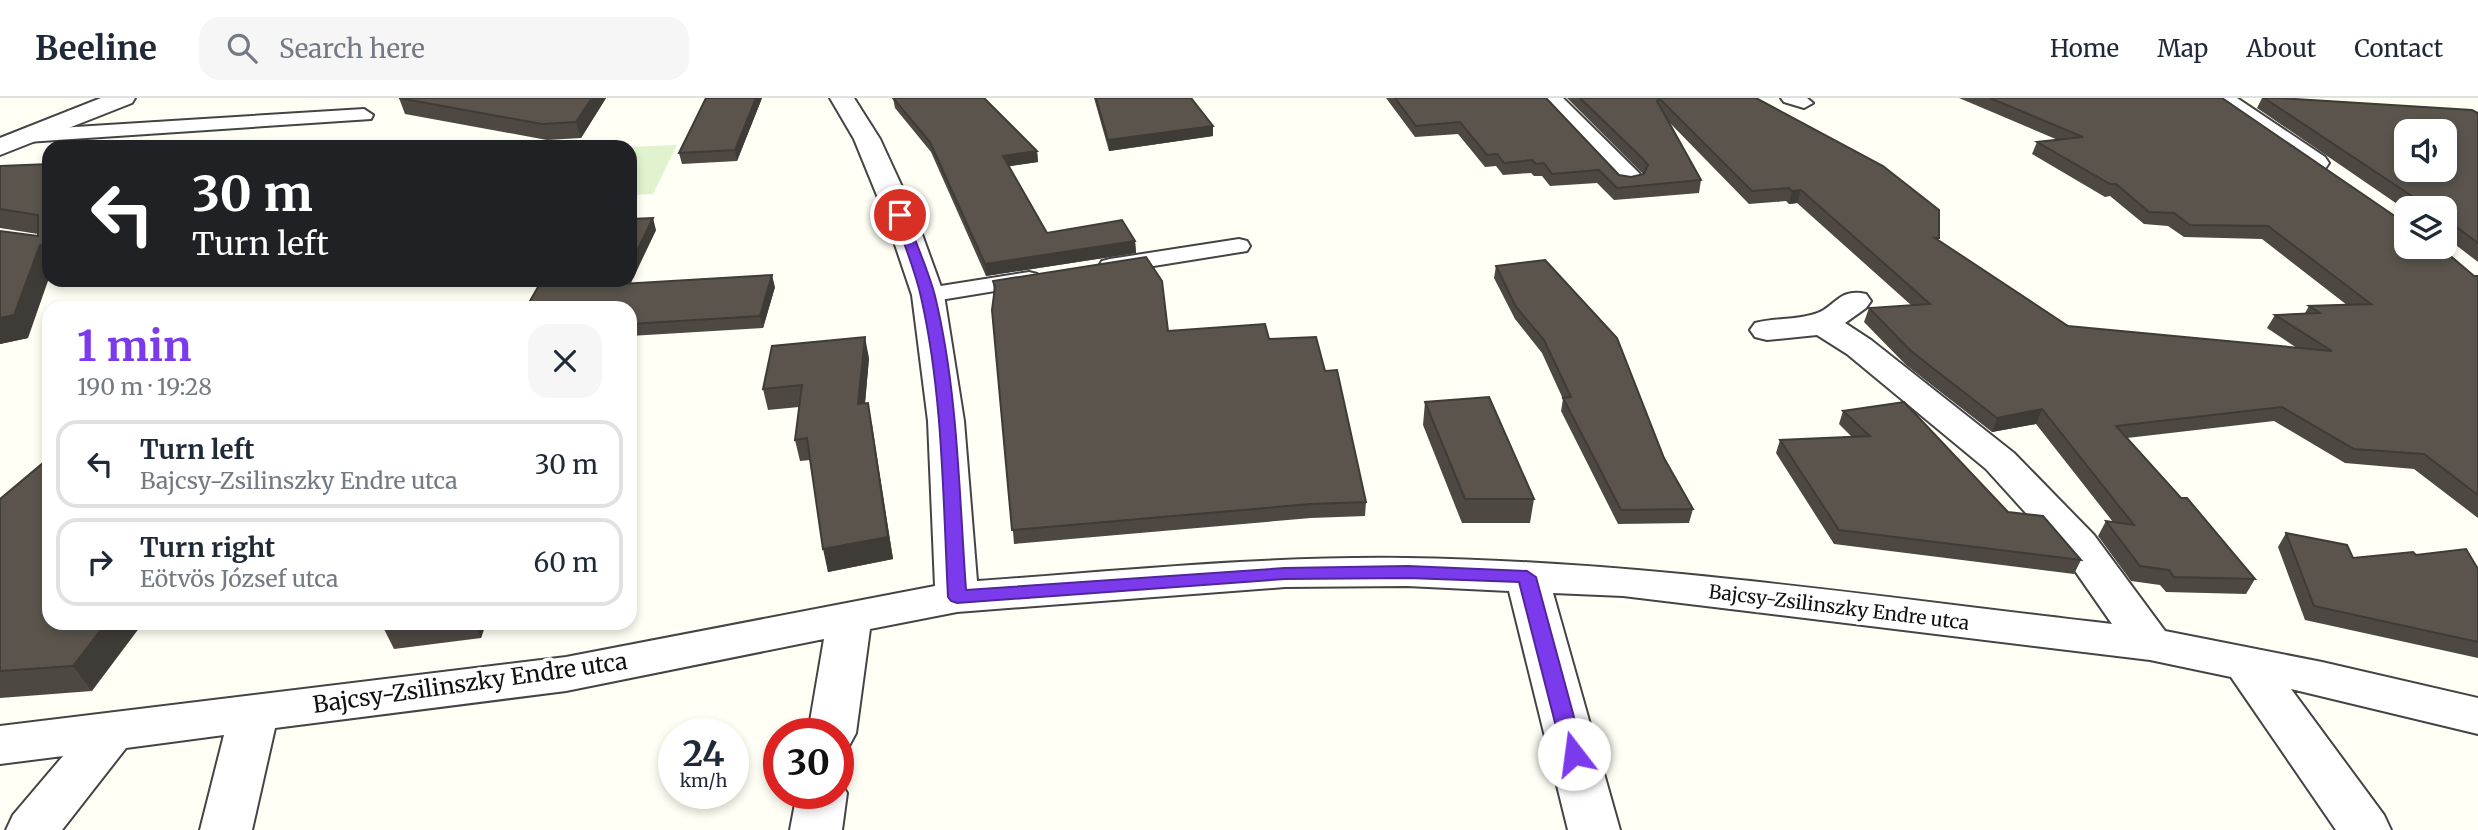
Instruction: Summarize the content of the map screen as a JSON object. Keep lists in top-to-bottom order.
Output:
{
  "streets": {
    "street": ["Bajcsy-Zsilinszky Endre utca"]
  },
  "page": {
    "header": "Beeline",
    "search": "Search here",
    "nav": [
      "Home",
      "Map",
      "About",
      "Contact"
    ],
    "turn": ["30 m", "Turn left"],
    "heading": ["1 min", "190 m · 19:28"],
    "list": [
      {
        "name": "Turn left",
        "note": "Bajcsy-Zsilinszky Endre utca",
        "value": "30 m"
      },
      {
        "name": "Turn right",
        "note": "Eötvös József utca",
        "value": "60 m"
      }
    ],
    "speed": "24 km/h",
    "limit": "30"
  }
}
